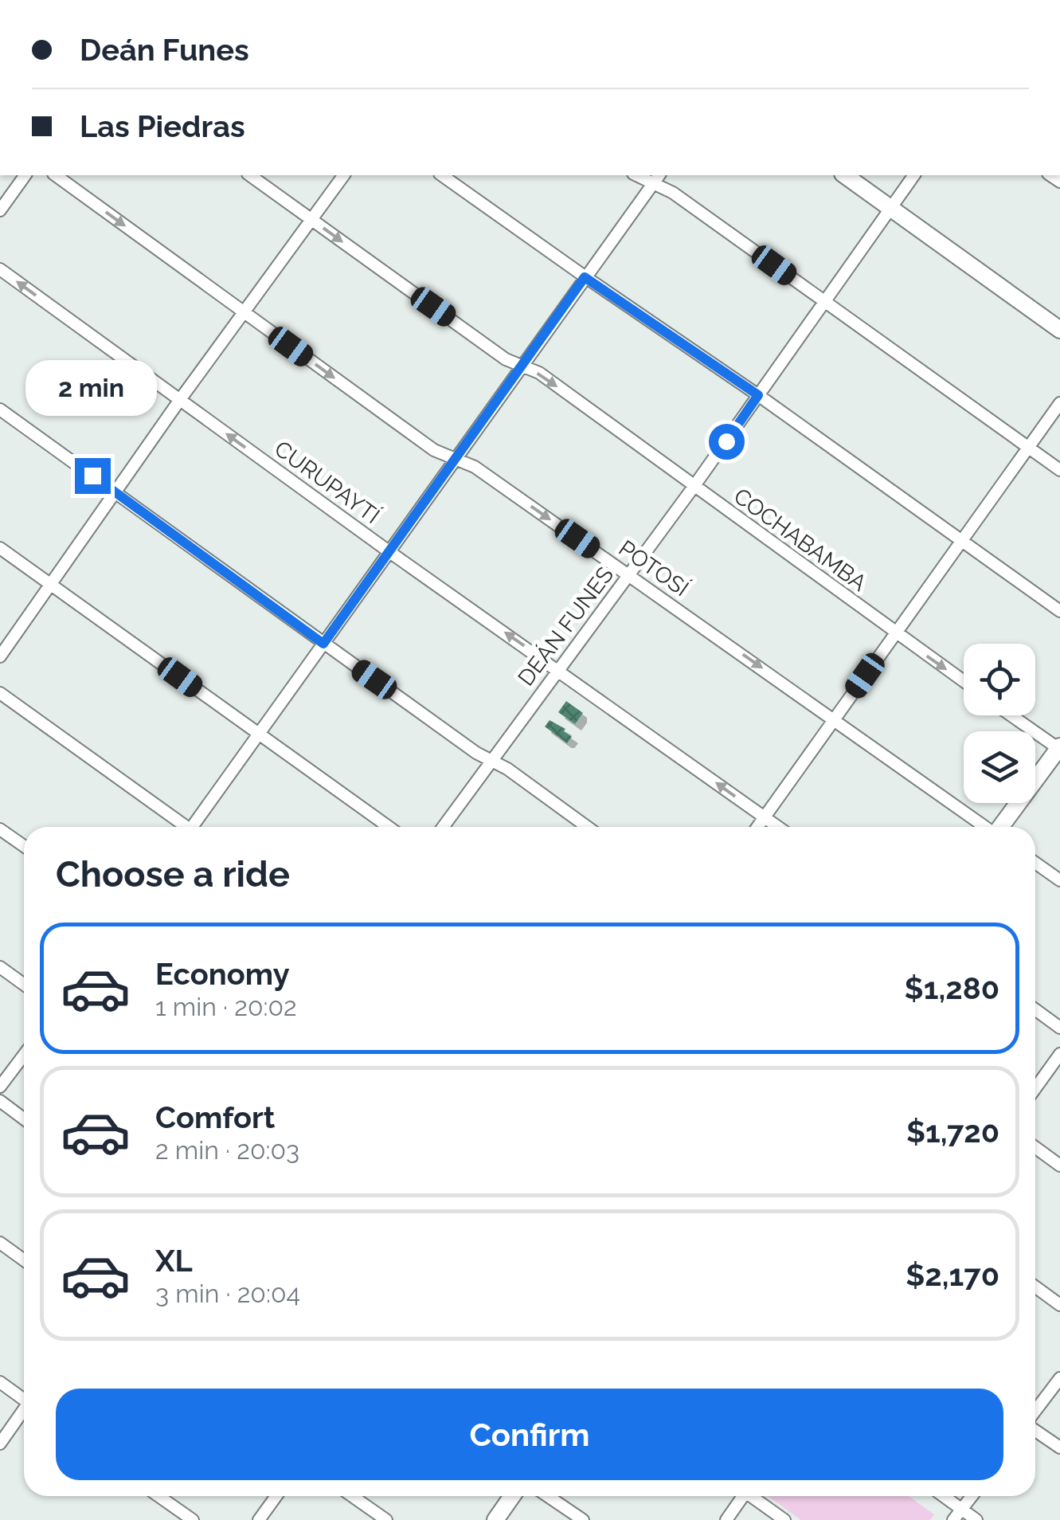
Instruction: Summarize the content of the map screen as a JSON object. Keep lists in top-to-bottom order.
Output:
{
  "streets": {
    "street": [
      "CURUPAYTÍ",
      "COCHABAMBA",
      "POTOSÍ",
      "DEÁN FUNES"
    ]
  },
  "crossings": [
    ["CURUPAYTÍ", "DEÁN FUNES"],
    ["COCHABAMBA", "DEÁN FUNES"],
    ["POTOSÍ", "DEÁN FUNES"]
  ],
  "one_way": ["CURUPAYTÍ", "COCHABAMBA", "POTOSÍ"],
  "page": {
    "banner": ["Deán Funes", "Las Piedras"],
    "bubble": "2 min",
    "heading": "Choose a ride",
    "list": [
      {
        "name": "Economy",
        "note": "1 min · 20:02",
        "value": "$1,280"
      },
      {
        "name": "Comfort",
        "note": "2 min · 20:03",
        "value": "$1,720"
      },
      {
        "name": "XL",
        "note": "3 min · 20:04",
        "value": "$2,170"
      }
    ],
    "buttons": "Confirm"
  }
}
